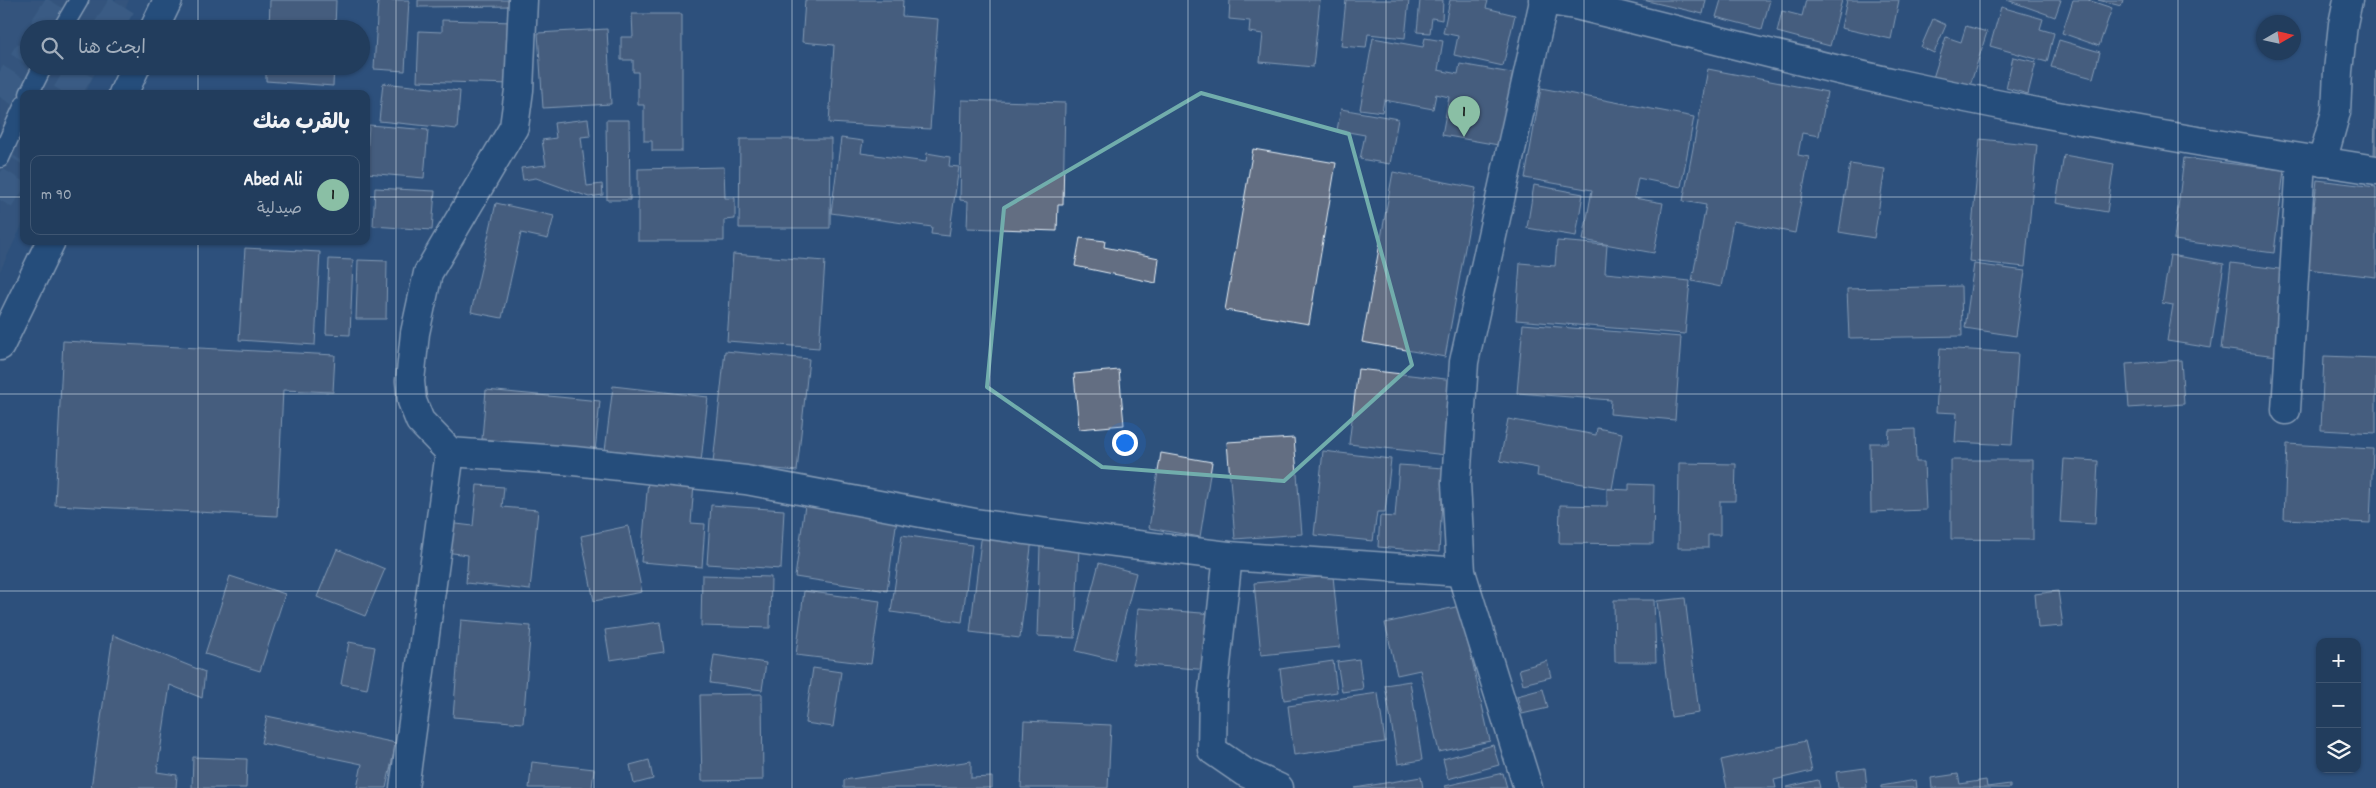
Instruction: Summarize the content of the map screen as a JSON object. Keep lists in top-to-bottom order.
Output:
{
  "north": "right",
  "page": {
    "search": "ابحث هنا",
    "heading": "بالقرب منك",
    "pins": "1",
    "list": [
      {
        "mark": "1",
        "name": "Abed Ali",
        "note": "صيدلية",
        "value": "90 m"
      }
    ],
    "map_buttons": ["+", "−"]
  }
}
